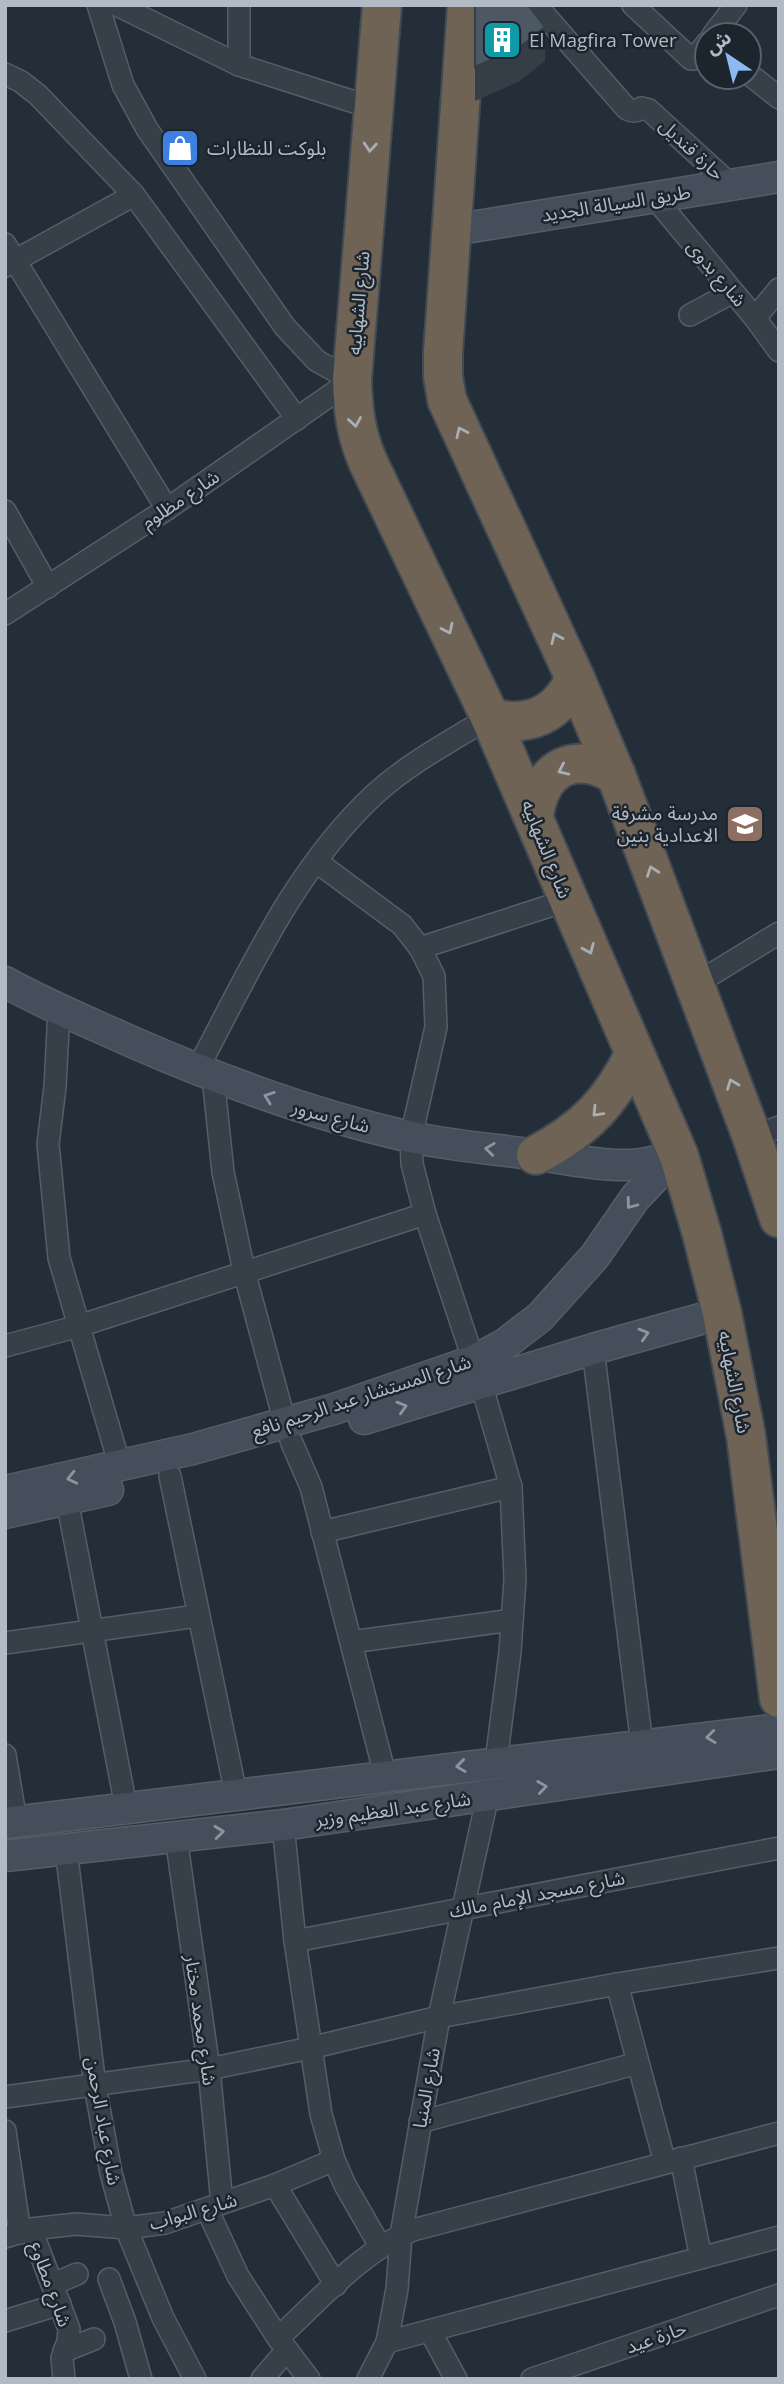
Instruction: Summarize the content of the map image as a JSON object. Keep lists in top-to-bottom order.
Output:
{
  "streets": {
    "highway": ["شارع الشهابيه"],
    "street": [
      "حارة قنديل",
      "طريق السيالة الجديد",
      "شارع بدوى",
      "شارع مظلوم",
      "شارع سرور",
      "شارع المستشار عبد الرحيم نافع",
      "شارع عبد العظيم وزير",
      "شارع مسجد الإمام مالك",
      "شارع محمد مختار",
      "شارع المنيا",
      "شارع عباد الرحمن",
      "شارع البواب",
      "شارع مطاوع",
      "حارة عيد"
    ]
  },
  "crossings": [
    ["حارة قنديل", "طريق السيالة الجديد"],
    ["طريق السيالة الجديد", "شارع بدوى"],
    ["شارع الشهابيه", "شارع مظلوم"],
    ["شارع الشهابيه", "شارع سرور"],
    ["شارع الشهابيه", "شارع المستشار عبد الرحيم نافع"],
    ["شارع سرور", "شارع المستشار عبد الرحيم نافع"],
    ["شارع عبد العظيم وزير", "شارع محمد مختار"],
    ["شارع عبد العظيم وزير", "شارع المنيا"],
    ["شارع عبد العظيم وزير", "شارع عباد الرحمن"],
    ["شارع مسجد الإمام مالك", "شارع المنيا"],
    ["شارع محمد مختار", "شارع البواب"],
    ["شارع عباد الرحمن", "شارع البواب"],
    ["شارع البواب", "شارع مطاوع"]
  ],
  "one_way": ["شارع سرور"],
  "places": {
    "building": ["El Magfira Tower"],
    "shop": ["بلوكت للنظارات"],
    "school or university": ["مدرسة مشرفة الاعدادية بنين"]
  },
  "north": "top left"
}
